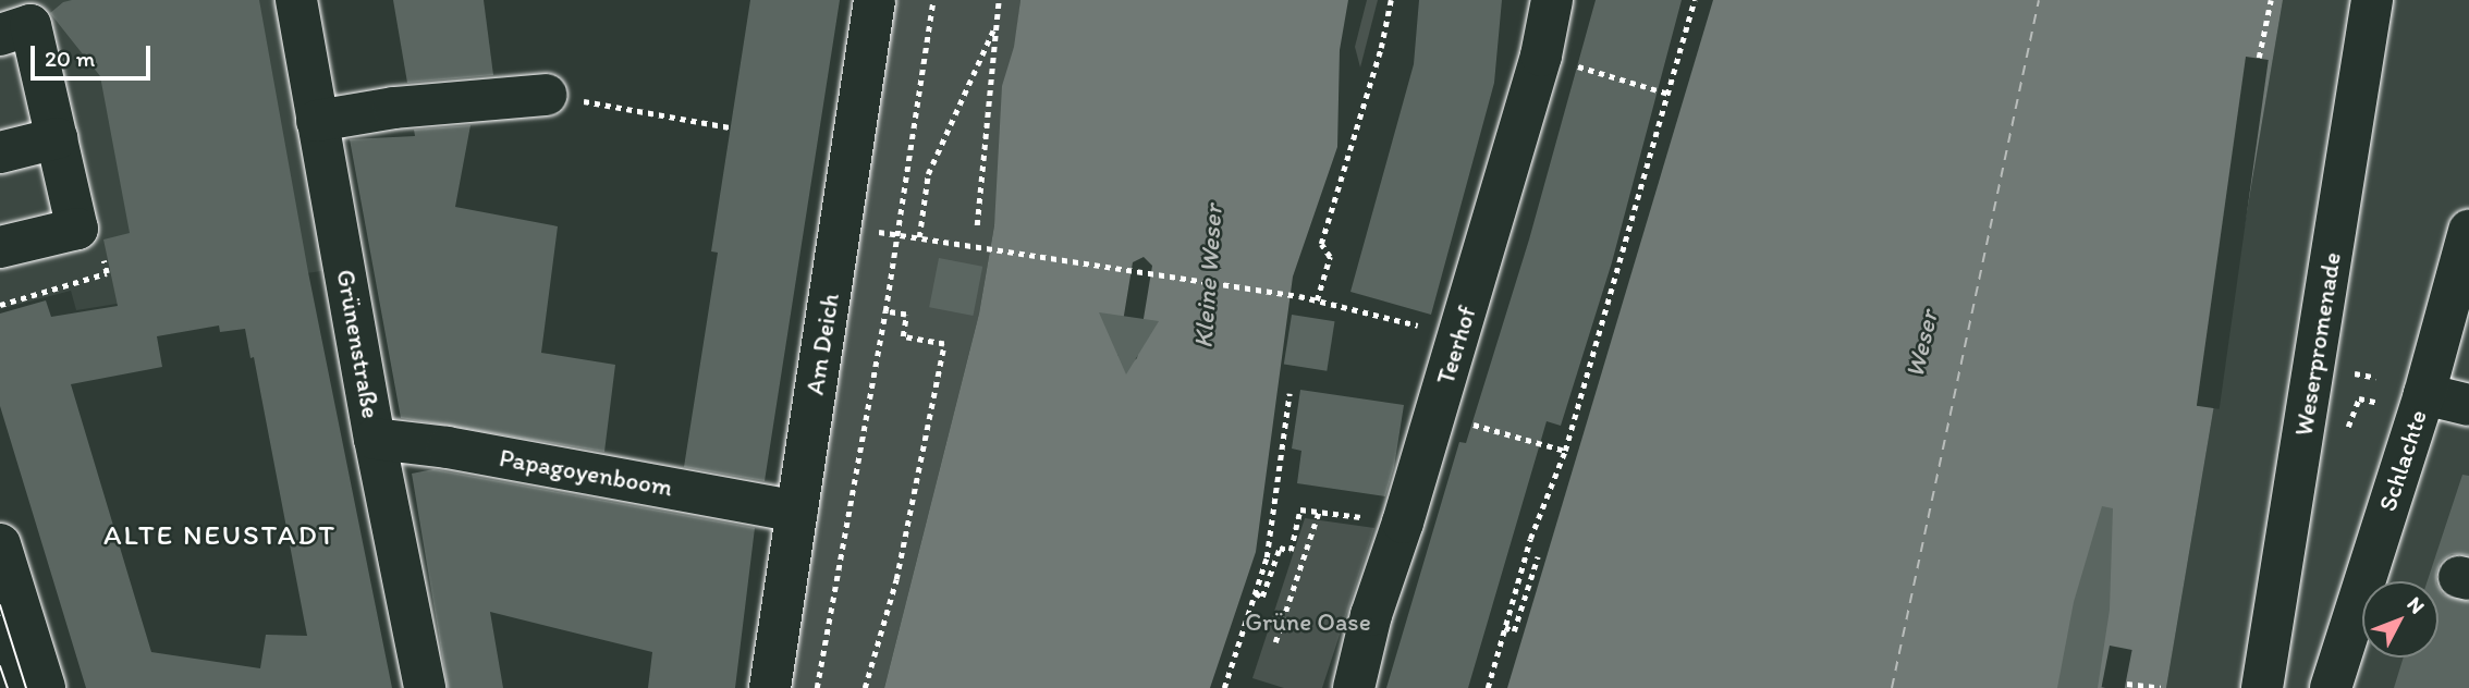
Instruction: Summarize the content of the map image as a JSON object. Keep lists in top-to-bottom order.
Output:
{
  "streets": {
    "street": [
      "Grünenstraße",
      "Am Deich",
      "Weserpromenade",
      "Teerhof",
      "Schlachte",
      "Papagoyenboom"
    ]
  },
  "crossings": [
    ["Grünenstraße", "Papagoyenboom"],
    ["Am Deich", "Papagoyenboom"]
  ],
  "districts": ["ALTE NEUSTADT"],
  "water": ["Kleine Weser", "Weser"],
  "parks": ["Grüne Oase"],
  "scale_bar": "20 m",
  "north": "top right"
}
